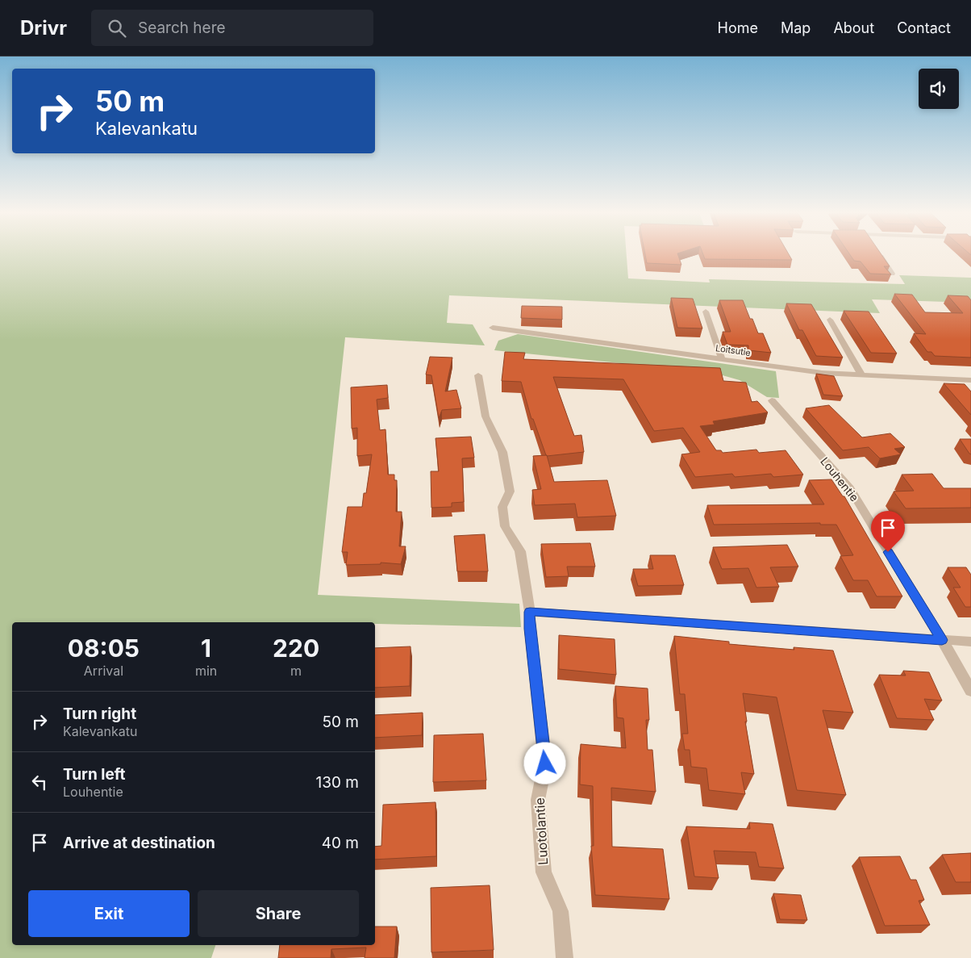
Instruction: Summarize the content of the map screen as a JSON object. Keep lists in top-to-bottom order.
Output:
{
  "streets": {
    "street": ["Loitsutie", "Louhentie", "Luotolantie"]
  },
  "page": {
    "header": "Drivr",
    "search": "Search here",
    "nav": [
      "Home",
      "Map",
      "About",
      "Contact"
    ],
    "turn": ["50 m", "Kalevankatu"],
    "eta": [
      "08:05",
      "Arrival",
      "1",
      "min",
      "220",
      "m"
    ],
    "list": [
      {
        "name": "Turn right",
        "note": "Kalevankatu",
        "value": "50 m"
      },
      {
        "name": "Turn left",
        "note": "Louhentie",
        "value": "130 m"
      },
      {
        "name": "Arrive at destination",
        "value": "40 m"
      }
    ],
    "buttons": ["Exit", "Share"]
  }
}
